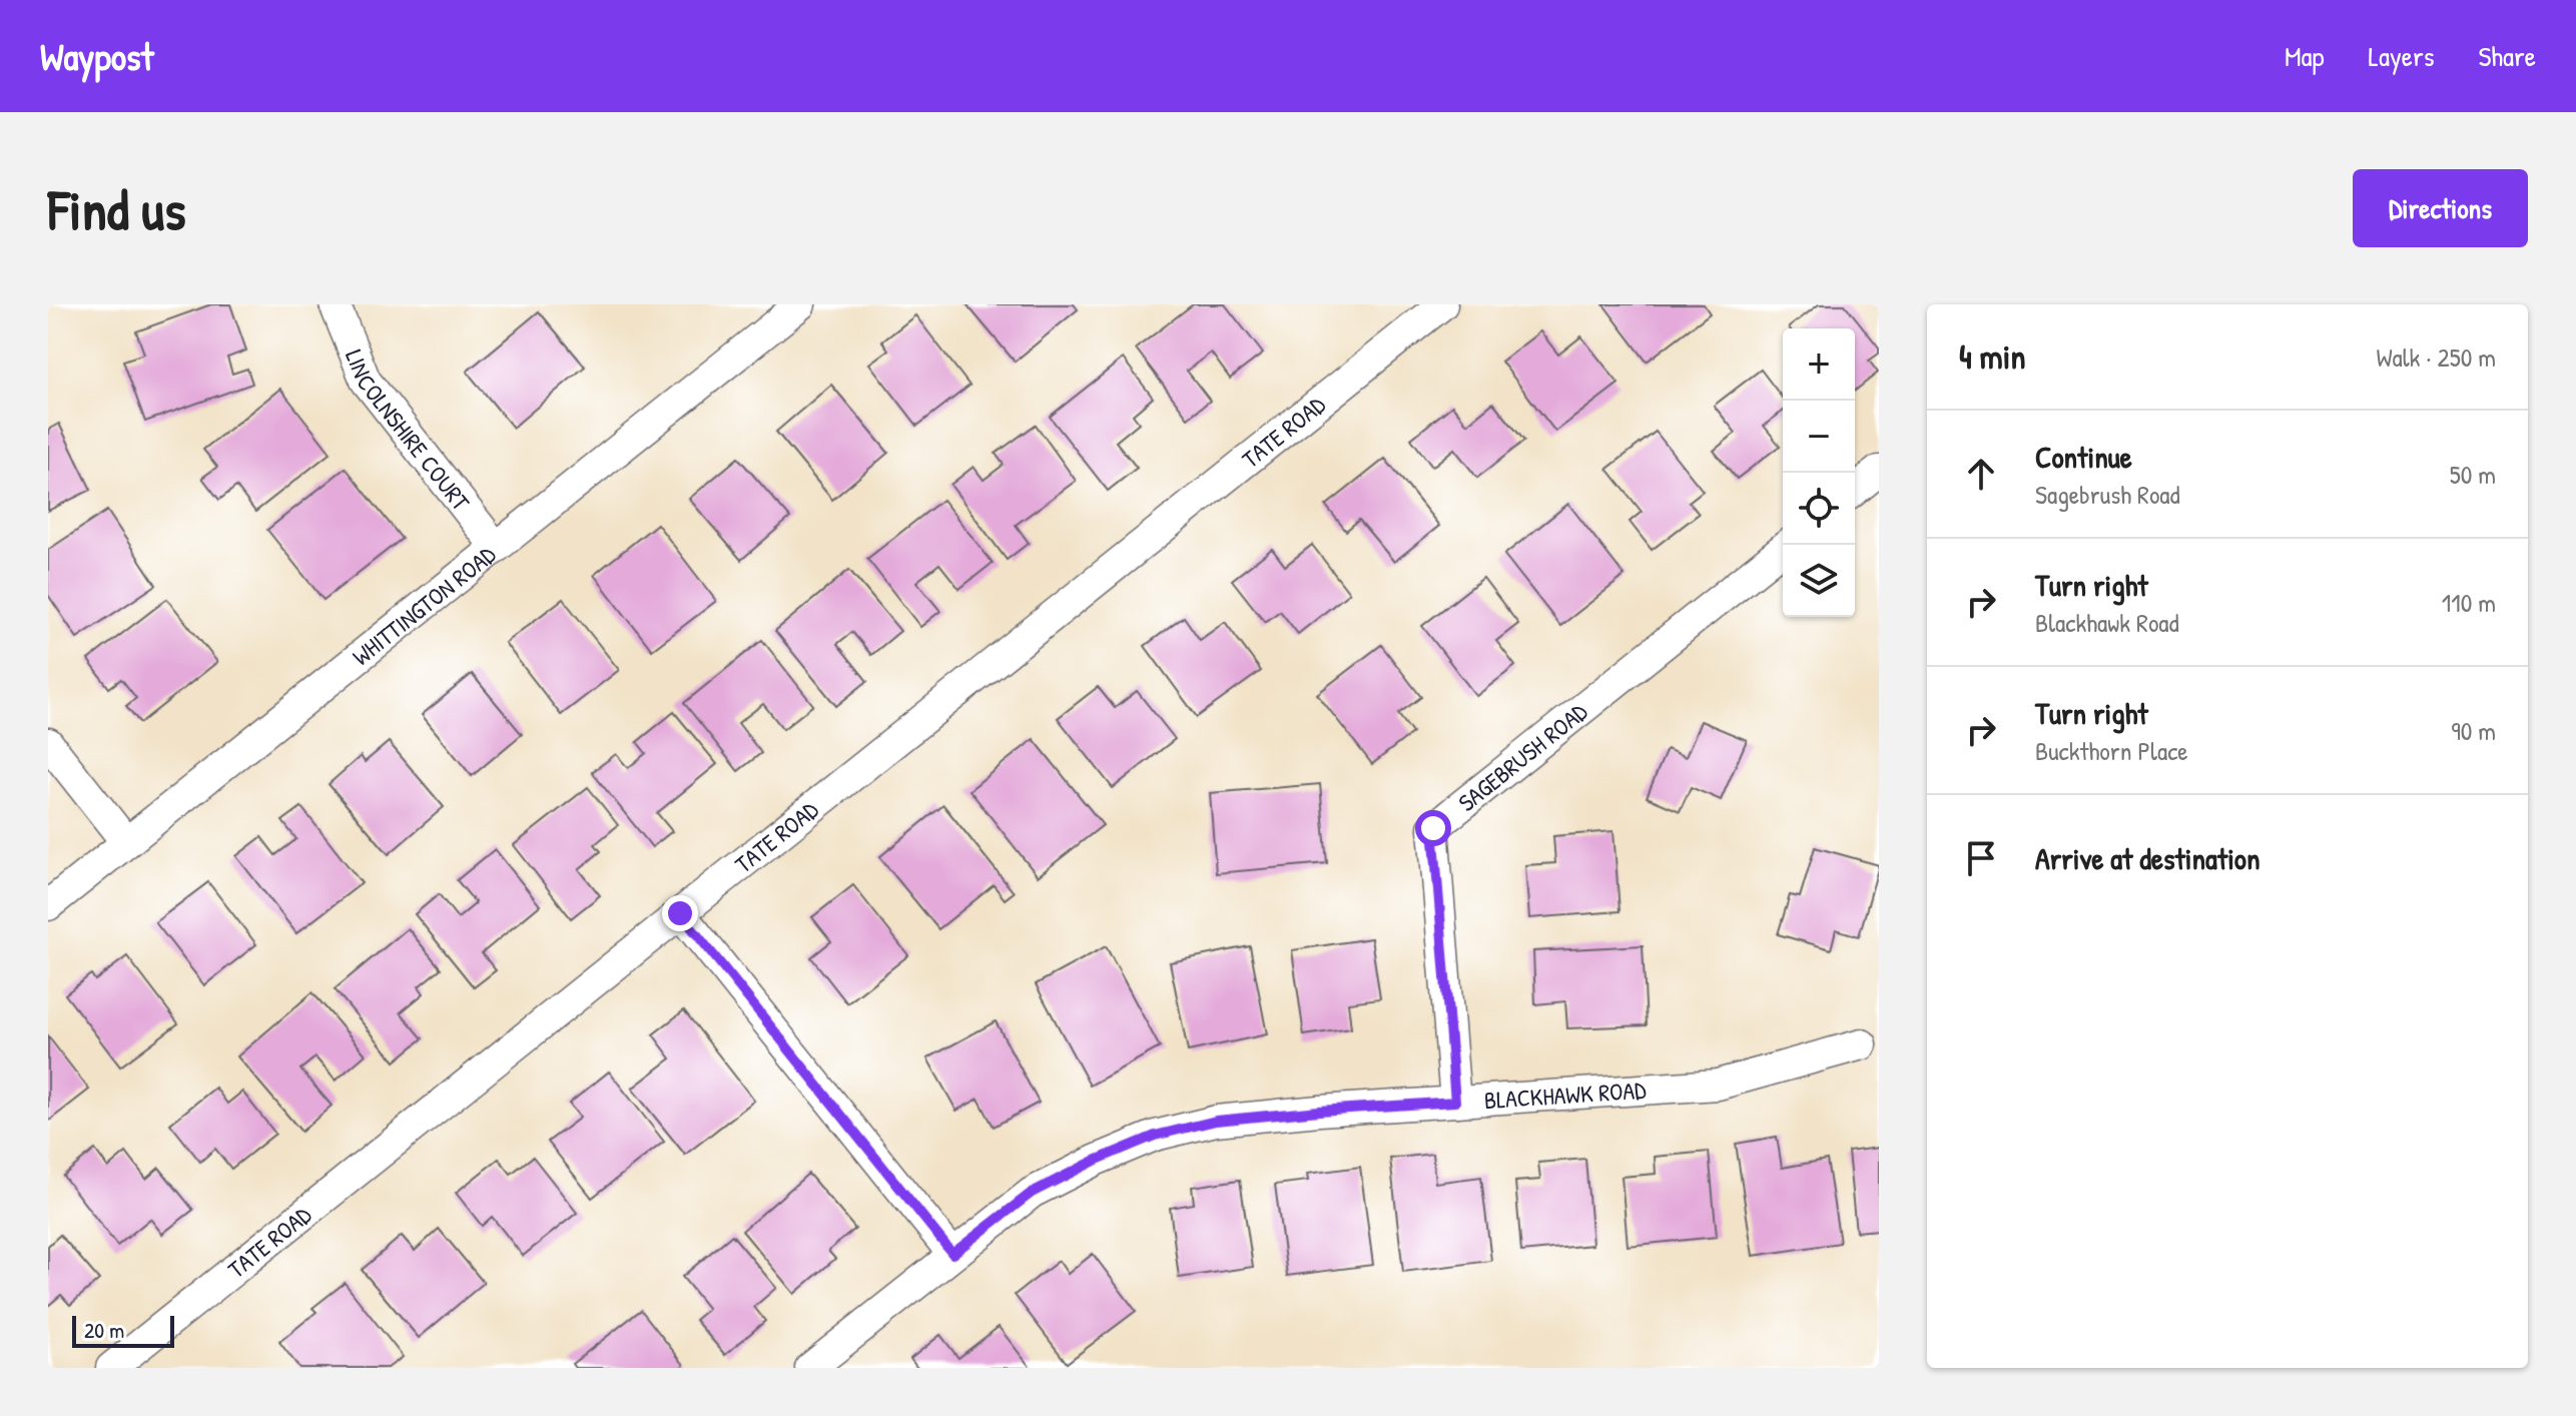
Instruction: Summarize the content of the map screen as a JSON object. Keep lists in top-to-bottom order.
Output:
{
  "streets": {
    "street": [
      "LINCOLNSHIRE COURT",
      "TATE ROAD",
      "WHITTINGTON ROAD",
      "SAGEBRUSH ROAD",
      "BLACKHAWK ROAD"
    ]
  },
  "crossings": [
    ["LINCOLNSHIRE COURT", "WHITTINGTON ROAD"],
    ["SAGEBRUSH ROAD", "BLACKHAWK ROAD"]
  ],
  "scale_bar": "20 m",
  "page": {
    "header": "Waypost",
    "nav": ["Map", "Layers", "Share"],
    "buttons": "Directions",
    "title": "Find us",
    "heading": ["4 min", "Walk · 250 m"],
    "map_buttons": ["+", "−"],
    "list": [
      ["Continue", "Sagebrush Road", "50 m"],
      ["Turn right", "Blackhawk Road", "110 m"],
      ["Turn right", "Buckthorn Place", "90 m"],
      "Arrive at destination"
    ],
    "scale": "20 m"
  }
}
